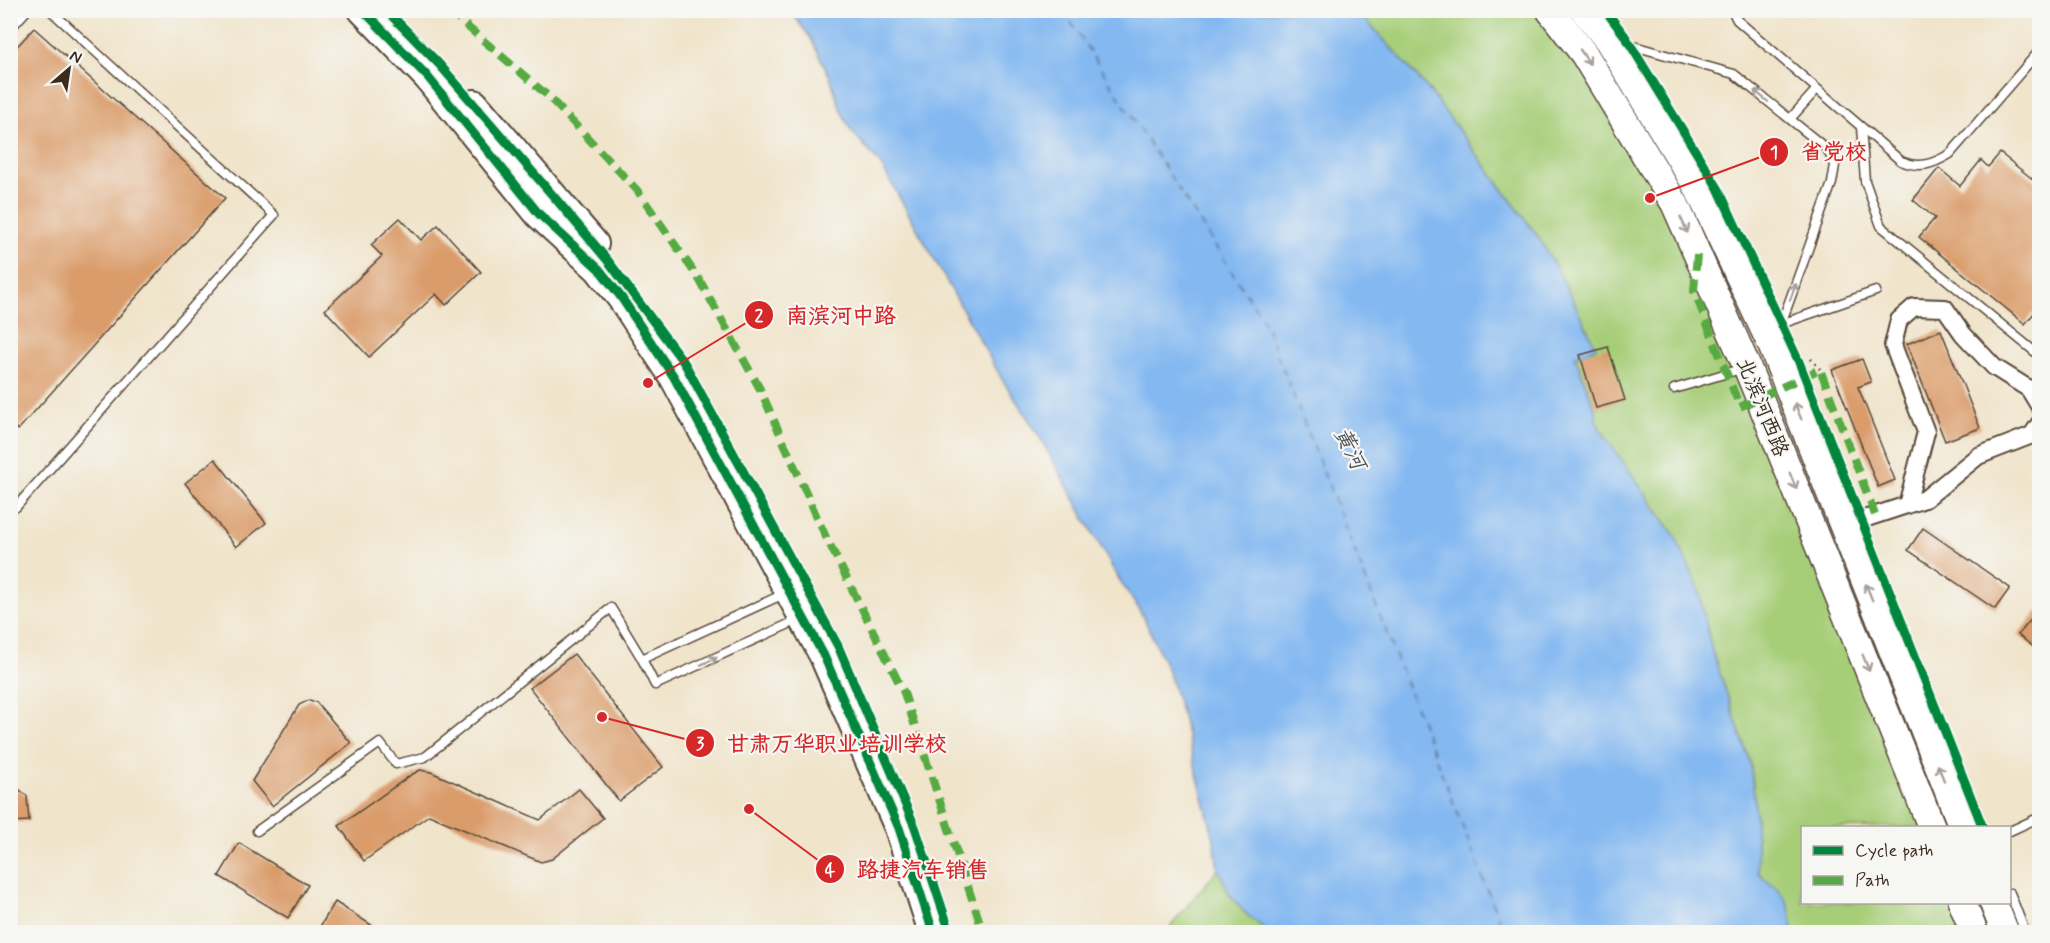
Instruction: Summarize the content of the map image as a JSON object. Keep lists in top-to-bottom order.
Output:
{
  "streets": {
    "main road": ["北滨河西路"]
  },
  "water": ["黄河"],
  "places": [
    "省党校",
    "南滨河中路",
    "甘肃万华职业培训学校",
    "路捷汽车销售"
  ],
  "legend": ["Cycle path", "Path"],
  "north": "top right"
}
